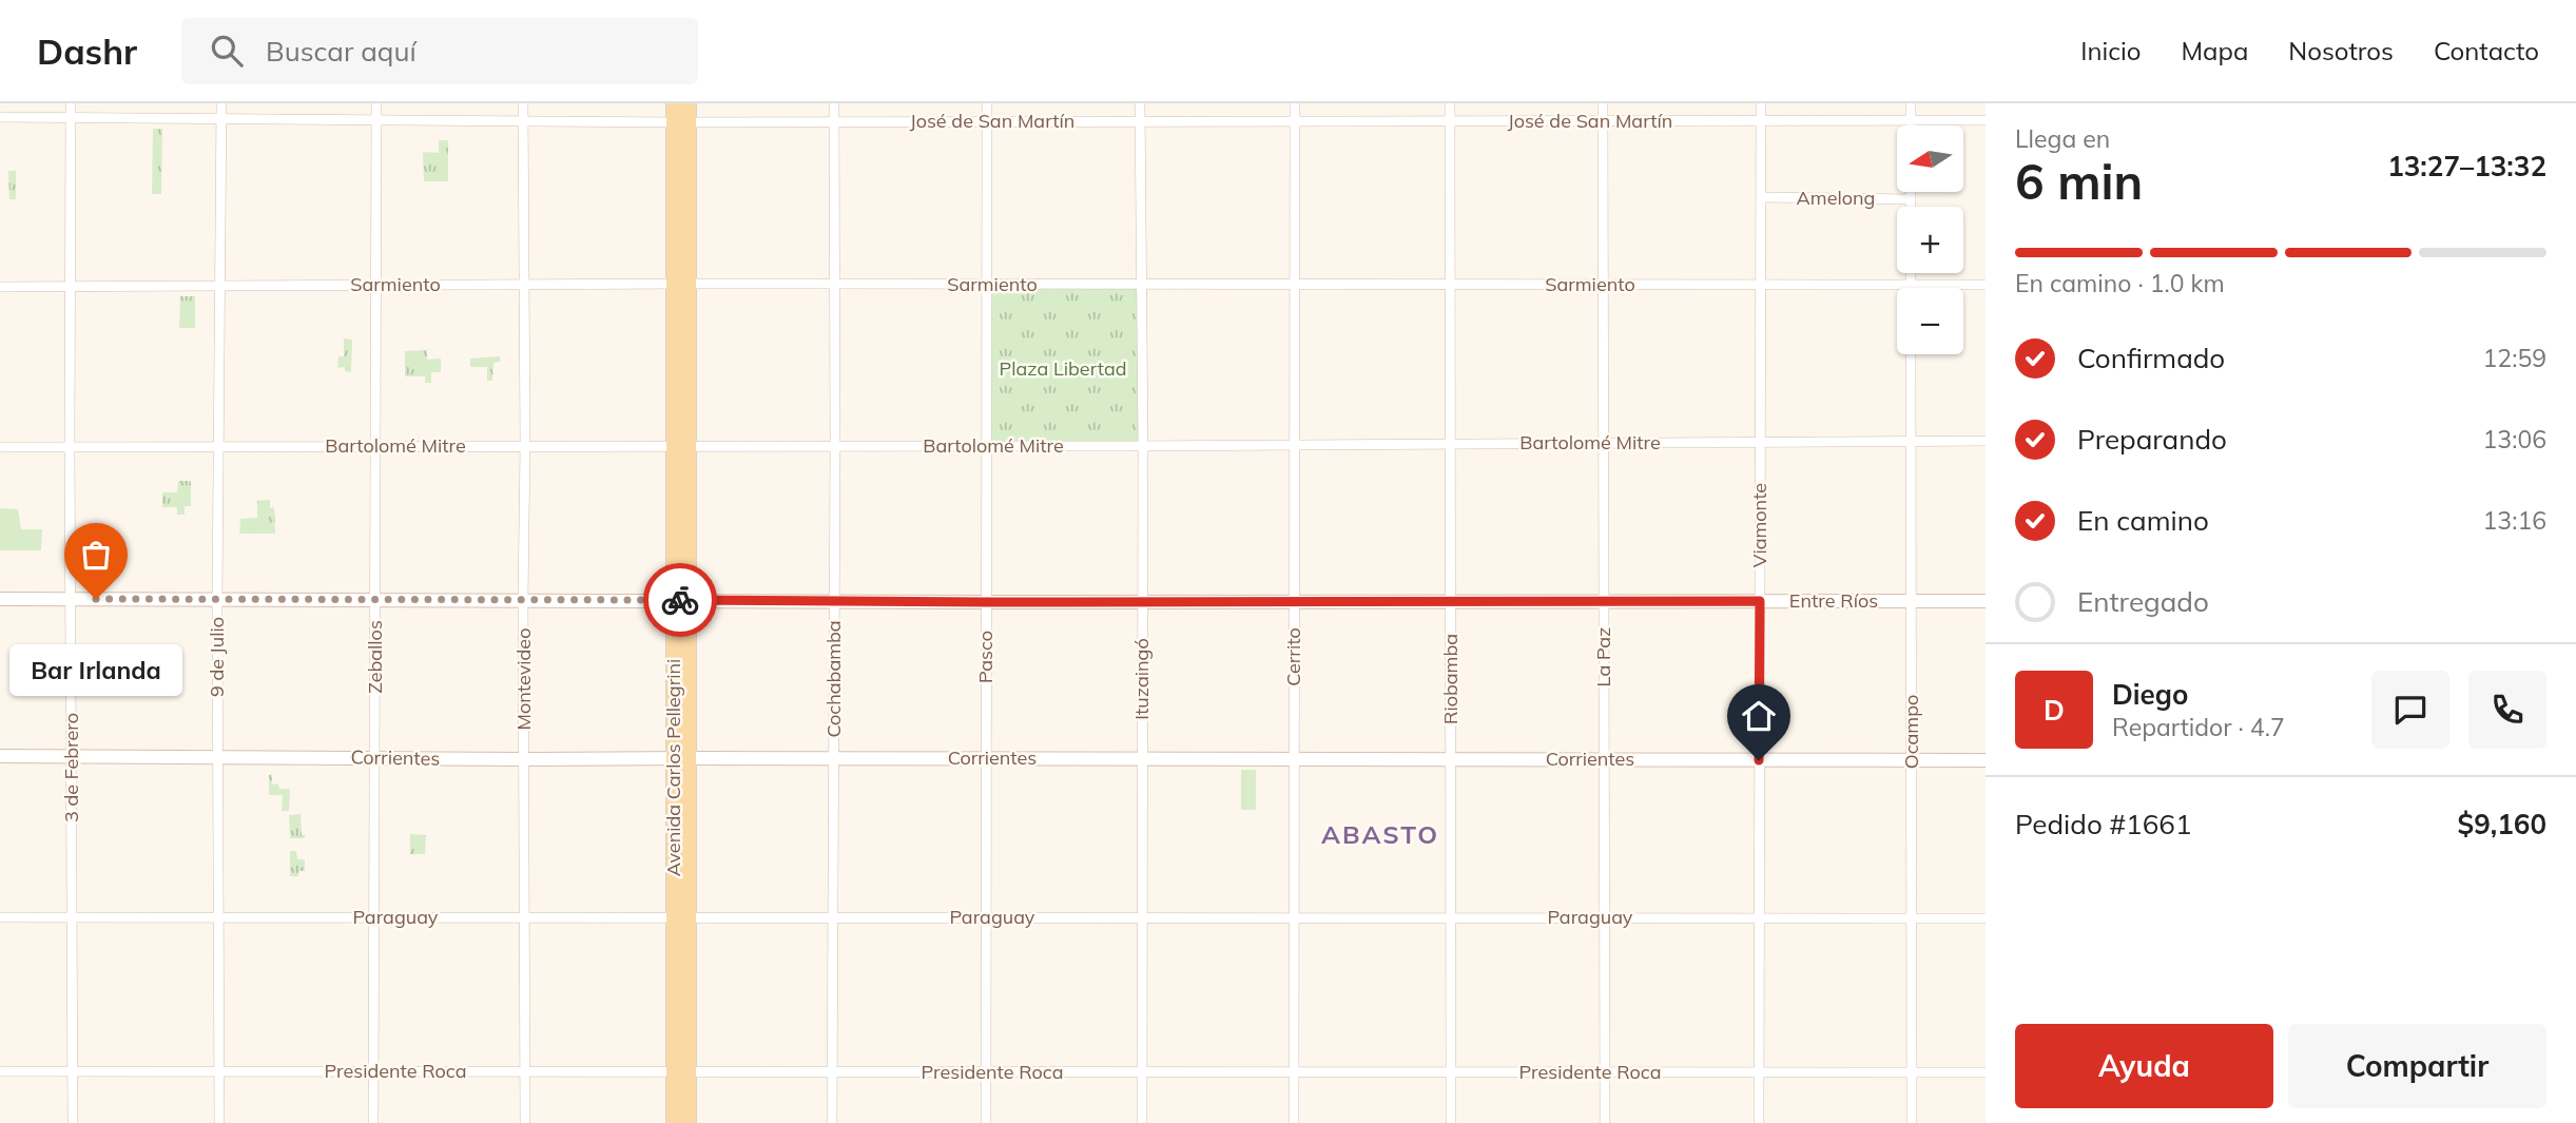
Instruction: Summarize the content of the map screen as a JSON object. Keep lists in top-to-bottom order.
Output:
{
  "streets": {
    "main road": ["Entre Ríos", "Corrientes", "Avenida Carlos Pellegrini"],
    "street": [
      "José de San Martín",
      "Amelong",
      "Sarmiento",
      "Bartolomé Mitre",
      "Viamonte",
      "9 de Julio",
      "Zeballos",
      "Pasco",
      "Cerrito",
      "La Paz",
      "Montevideo",
      "Cochabamba",
      "Ituzaingó",
      "Riobamba",
      "Ocampo",
      "3 de Febrero",
      "Paraguay",
      "Presidente Roca"
    ]
  },
  "crossings": [
    ["José de San Martín", "Viamonte"],
    ["José de San Martín", "9 de Julio"],
    ["José de San Martín", "Zeballos"],
    ["José de San Martín", "Pasco"],
    ["José de San Martín", "Cerrito"],
    ["José de San Martín", "La Paz"],
    ["José de San Martín", "Montevideo"],
    ["José de San Martín", "Cochabamba"],
    ["José de San Martín", "Ituzaingó"],
    ["José de San Martín", "Riobamba"],
    ["José de San Martín", "3 de Febrero"],
    ["José de San Martín", "Avenida Carlos Pellegrini"],
    ["Amelong", "Viamonte"],
    ["Sarmiento", "Viamonte"],
    ["Sarmiento", "9 de Julio"],
    ["Sarmiento", "Zeballos"],
    ["Sarmiento", "Pasco"],
    ["Sarmiento", "Cerrito"],
    ["Sarmiento", "La Paz"],
    ["Sarmiento", "Montevideo"],
    ["Sarmiento", "Cochabamba"],
    ["Sarmiento", "Ituzaingó"],
    ["Sarmiento", "Riobamba"],
    ["Sarmiento", "3 de Febrero"],
    ["Sarmiento", "Avenida Carlos Pellegrini"],
    ["Bartolomé Mitre", "Viamonte"],
    ["Bartolomé Mitre", "9 de Julio"],
    ["Bartolomé Mitre", "Zeballos"],
    ["Bartolomé Mitre", "Pasco"],
    ["Bartolomé Mitre", "Cerrito"],
    ["Bartolomé Mitre", "La Paz"],
    ["Bartolomé Mitre", "Montevideo"],
    ["Bartolomé Mitre", "Cochabamba"],
    ["Bartolomé Mitre", "Ituzaingó"],
    ["Bartolomé Mitre", "Riobamba"],
    ["Bartolomé Mitre", "Ocampo"],
    ["Bartolomé Mitre", "3 de Febrero"],
    ["Bartolomé Mitre", "Avenida Carlos Pellegrini"],
    ["Viamonte", "Entre Ríos"],
    ["Viamonte", "Corrientes"],
    ["Viamonte", "Paraguay"],
    ["Viamonte", "Presidente Roca"],
    ["Entre Ríos", "9 de Julio"],
    ["Entre Ríos", "Zeballos"],
    ["Entre Ríos", "Pasco"],
    ["Entre Ríos", "Cerrito"],
    ["Entre Ríos", "La Paz"],
    ["Entre Ríos", "Montevideo"],
    ["Entre Ríos", "Cochabamba"],
    ["Entre Ríos", "Ituzaingó"],
    ["Entre Ríos", "Riobamba"],
    ["Entre Ríos", "Ocampo"],
    ["Entre Ríos", "3 de Febrero"],
    ["Entre Ríos", "Avenida Carlos Pellegrini"],
    ["9 de Julio", "Corrientes"],
    ["9 de Julio", "Paraguay"],
    ["9 de Julio", "Presidente Roca"],
    ["Zeballos", "Corrientes"],
    ["Zeballos", "Paraguay"],
    ["Zeballos", "Presidente Roca"],
    ["Pasco", "Corrientes"],
    ["Pasco", "Paraguay"],
    ["Pasco", "Presidente Roca"],
    ["Cerrito", "Corrientes"],
    ["Cerrito", "Paraguay"],
    ["Cerrito", "Presidente Roca"],
    ["La Paz", "Corrientes"],
    ["La Paz", "Paraguay"],
    ["La Paz", "Presidente Roca"],
    ["Montevideo", "Corrientes"],
    ["Montevideo", "Paraguay"],
    ["Montevideo", "Presidente Roca"],
    ["Cochabamba", "Corrientes"],
    ["Cochabamba", "Paraguay"],
    ["Cochabamba", "Presidente Roca"],
    ["Ituzaingó", "Corrientes"],
    ["Ituzaingó", "Paraguay"],
    ["Ituzaingó", "Presidente Roca"],
    ["Riobamba", "Corrientes"],
    ["Riobamba", "Paraguay"],
    ["Riobamba", "Presidente Roca"],
    ["Ocampo", "Corrientes"],
    ["Ocampo", "Paraguay"],
    ["Ocampo", "Presidente Roca"],
    ["Corrientes", "3 de Febrero"],
    ["Corrientes", "Avenida Carlos Pellegrini"],
    ["3 de Febrero", "Paraguay"],
    ["3 de Febrero", "Presidente Roca"],
    ["Avenida Carlos Pellegrini", "Paraguay"],
    ["Avenida Carlos Pellegrini", "Presidente Roca"]
  ],
  "districts": ["ABASTO"],
  "parks": ["Plaza Libertad"],
  "places": ["Bar Irlanda"],
  "north": "left",
  "page": {
    "header": "Dashr",
    "search": "Buscar aquí",
    "nav": [
      "Inicio",
      "Mapa",
      "Nosotros",
      "Contacto"
    ],
    "heading": ["6 min", "Llega en", "13:27–13:32"],
    "panel": [
      "Diego",
      "Repartidor · 4.7",
      "Pedido #1661",
      "$9,160"
    ],
    "map_buttons": ["+", "−"],
    "bar": "En camino · 1.0 km",
    "list": [
      ["Confirmado", "12:59"],
      ["Preparando", "13:06"],
      ["En camino", "13:16"],
      "Entregado"
    ],
    "bubble": "Bar Irlanda",
    "round": "D",
    "buttons": ["Ayuda", "Compartir"]
  }
}
